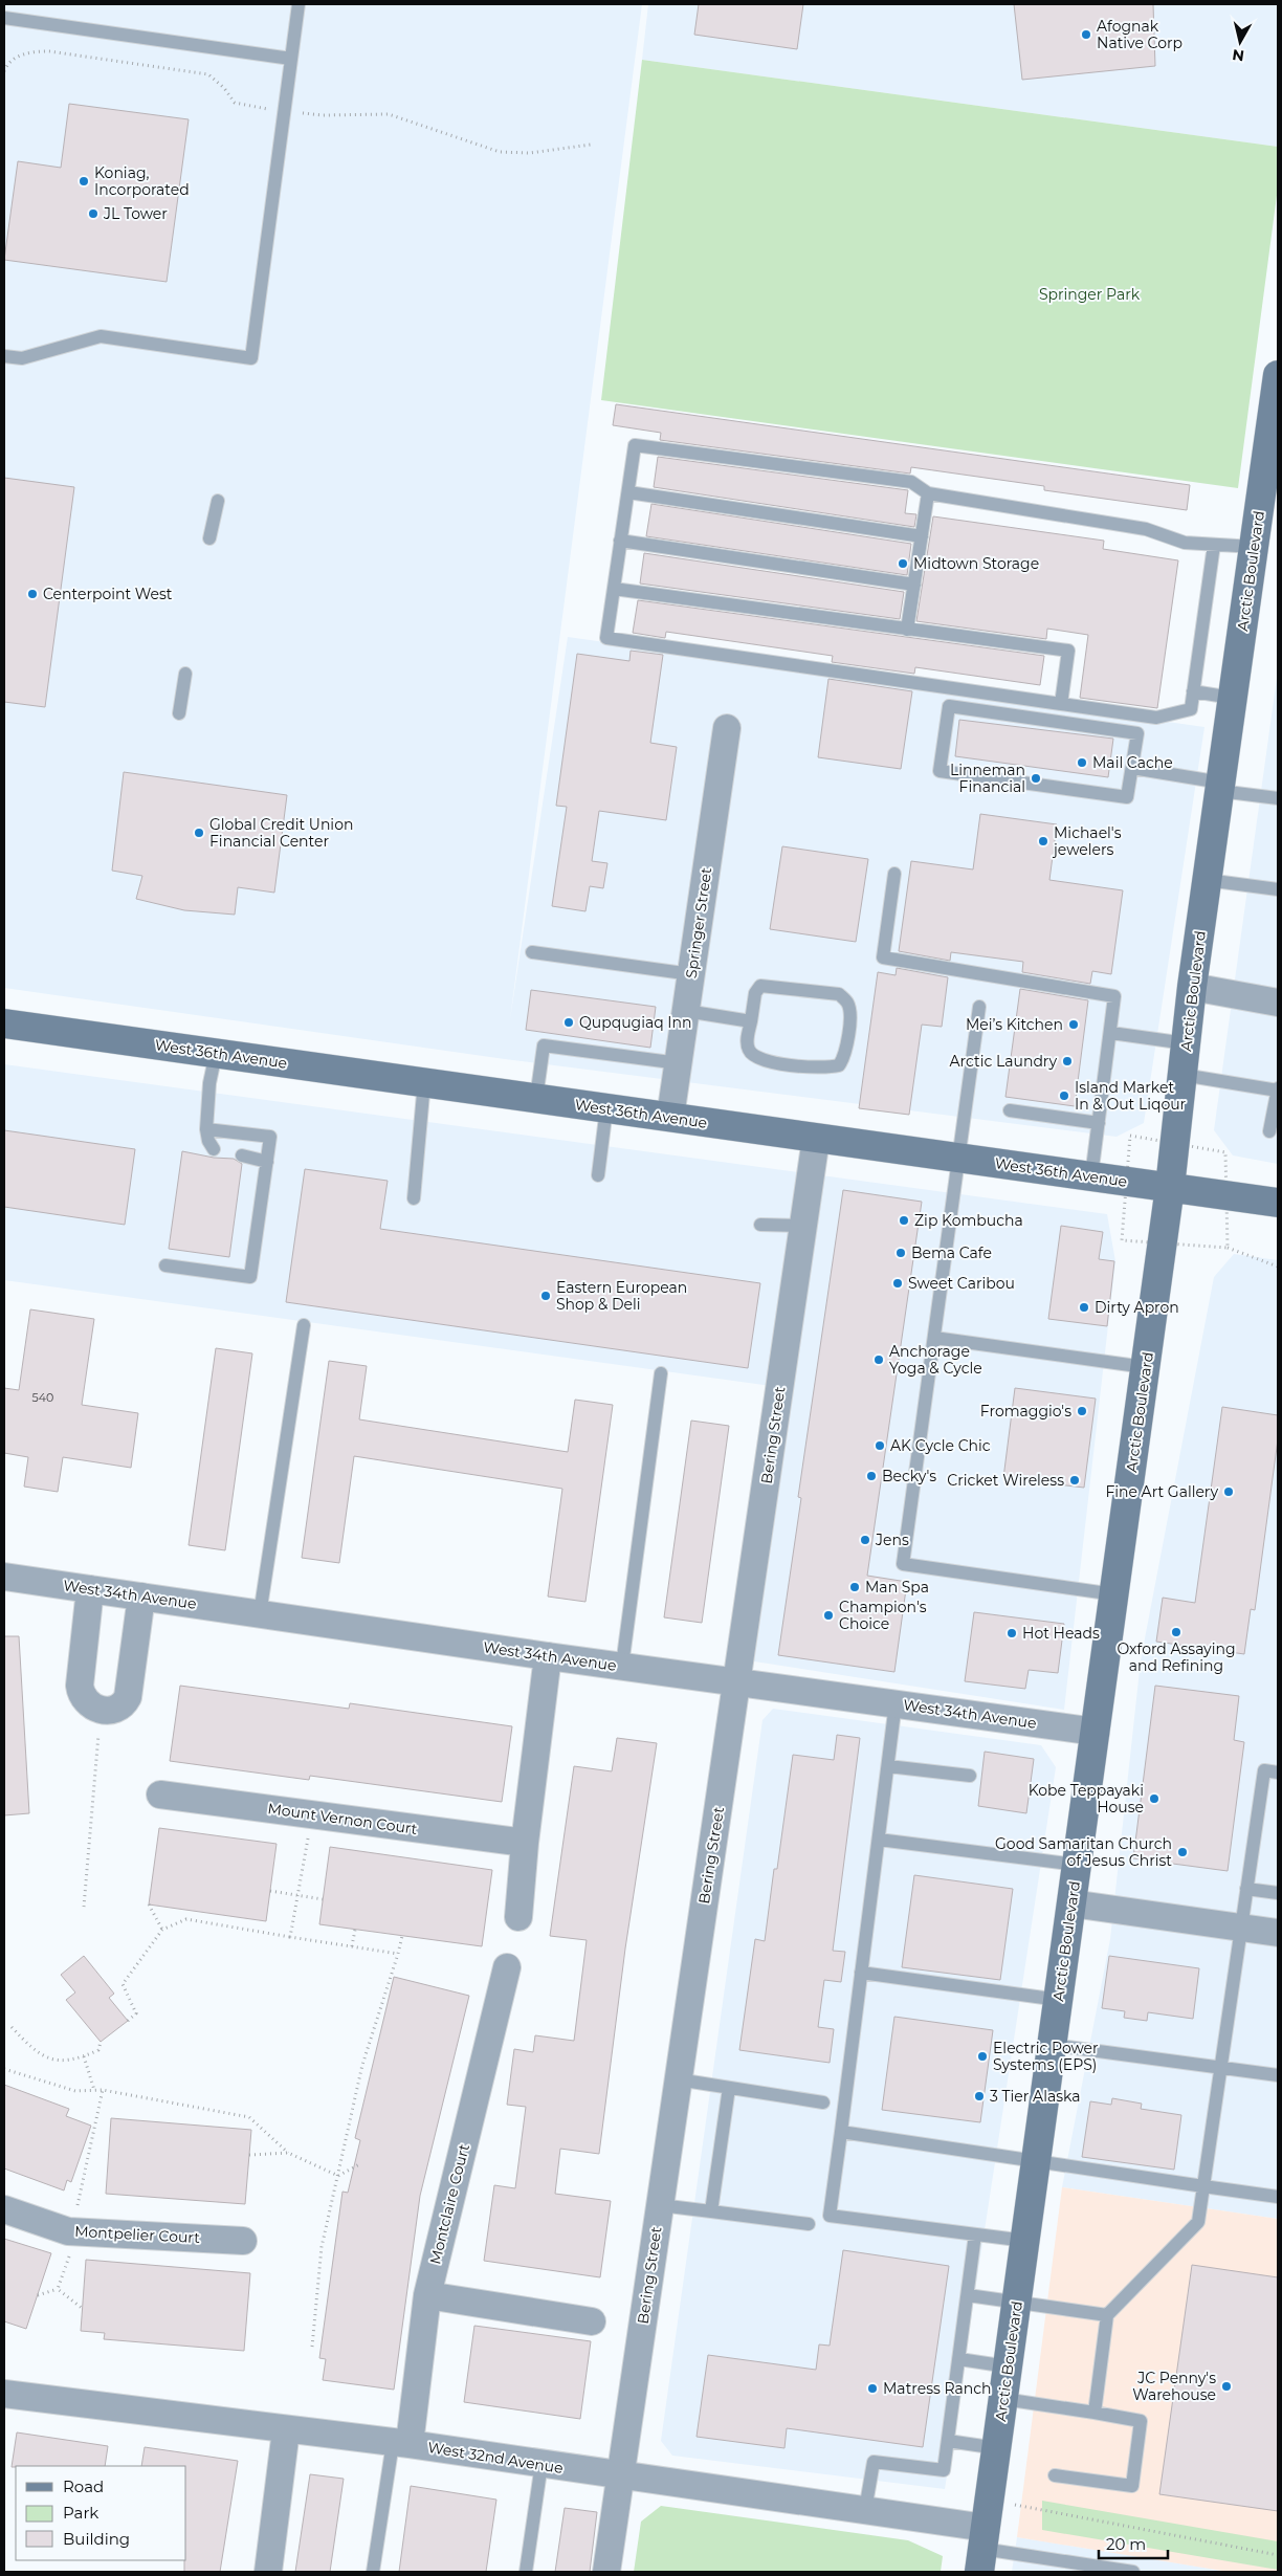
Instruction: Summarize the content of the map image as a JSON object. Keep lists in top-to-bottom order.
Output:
{
  "streets": {
    "main road": ["Arctic Boulevard", "West 36th Avenue"],
    "street": [
      "Springer Street",
      "Bering Street",
      "West 34th Avenue",
      "Mount Vernon Court",
      "Montclaire Court",
      "Montpelier Court",
      "West 32nd Avenue"
    ]
  },
  "crossings": [
    ["Arctic Boulevard", "West 36th Avenue"],
    ["Arctic Boulevard", "West 34th Avenue"],
    ["Arctic Boulevard", "West 32nd Avenue"],
    ["Springer Street", "West 36th Avenue"],
    ["West 36th Avenue", "Bering Street"],
    ["Bering Street", "West 34th Avenue"],
    ["Bering Street", "West 32nd Avenue"],
    ["Montclaire Court", "West 32nd Avenue"]
  ],
  "parks": ["Springer Park"],
  "places": [
    "Afognak Native Corp",
    "Koniag, Incorporated",
    "JL Tower",
    "Midtown Storage",
    "Centerpoint West",
    "Mail Cache",
    "Linneman Financial",
    "Global Credit Union Financial Center",
    "Michael's jewelers",
    "Qupqugiaq Inn",
    "Mei’s Kitchen",
    "Arctic Laundry",
    "Island Market In & Out Liqour",
    "Zip Kombucha",
    "Bema Cafe",
    "Sweet Caribou",
    "Eastern European Shop & Deli",
    "Dirty Apron",
    "Anchorage Yoga & Cycle",
    "Fromaggio's",
    "AK Cycle Chic",
    "Becky's",
    "Cricket Wireless",
    "Fine Art Gallery",
    "Jens",
    "Man Spa",
    "Champion's Choice",
    "Oxford Assaying and Refining",
    "Hot Heads",
    "Kobe Teppayaki House",
    "Good Samaritan Church of Jesus Christ",
    "Electric Power Systems (EPS)",
    "3 Tier Alaska",
    "JC Penny's Warehouse",
    "Matress Ranch"
  ],
  "house_numbers": ["540"],
  "legend": ["Road", "Park", "Building"],
  "scale_bar": "20 m",
  "north": "bottom"
}
